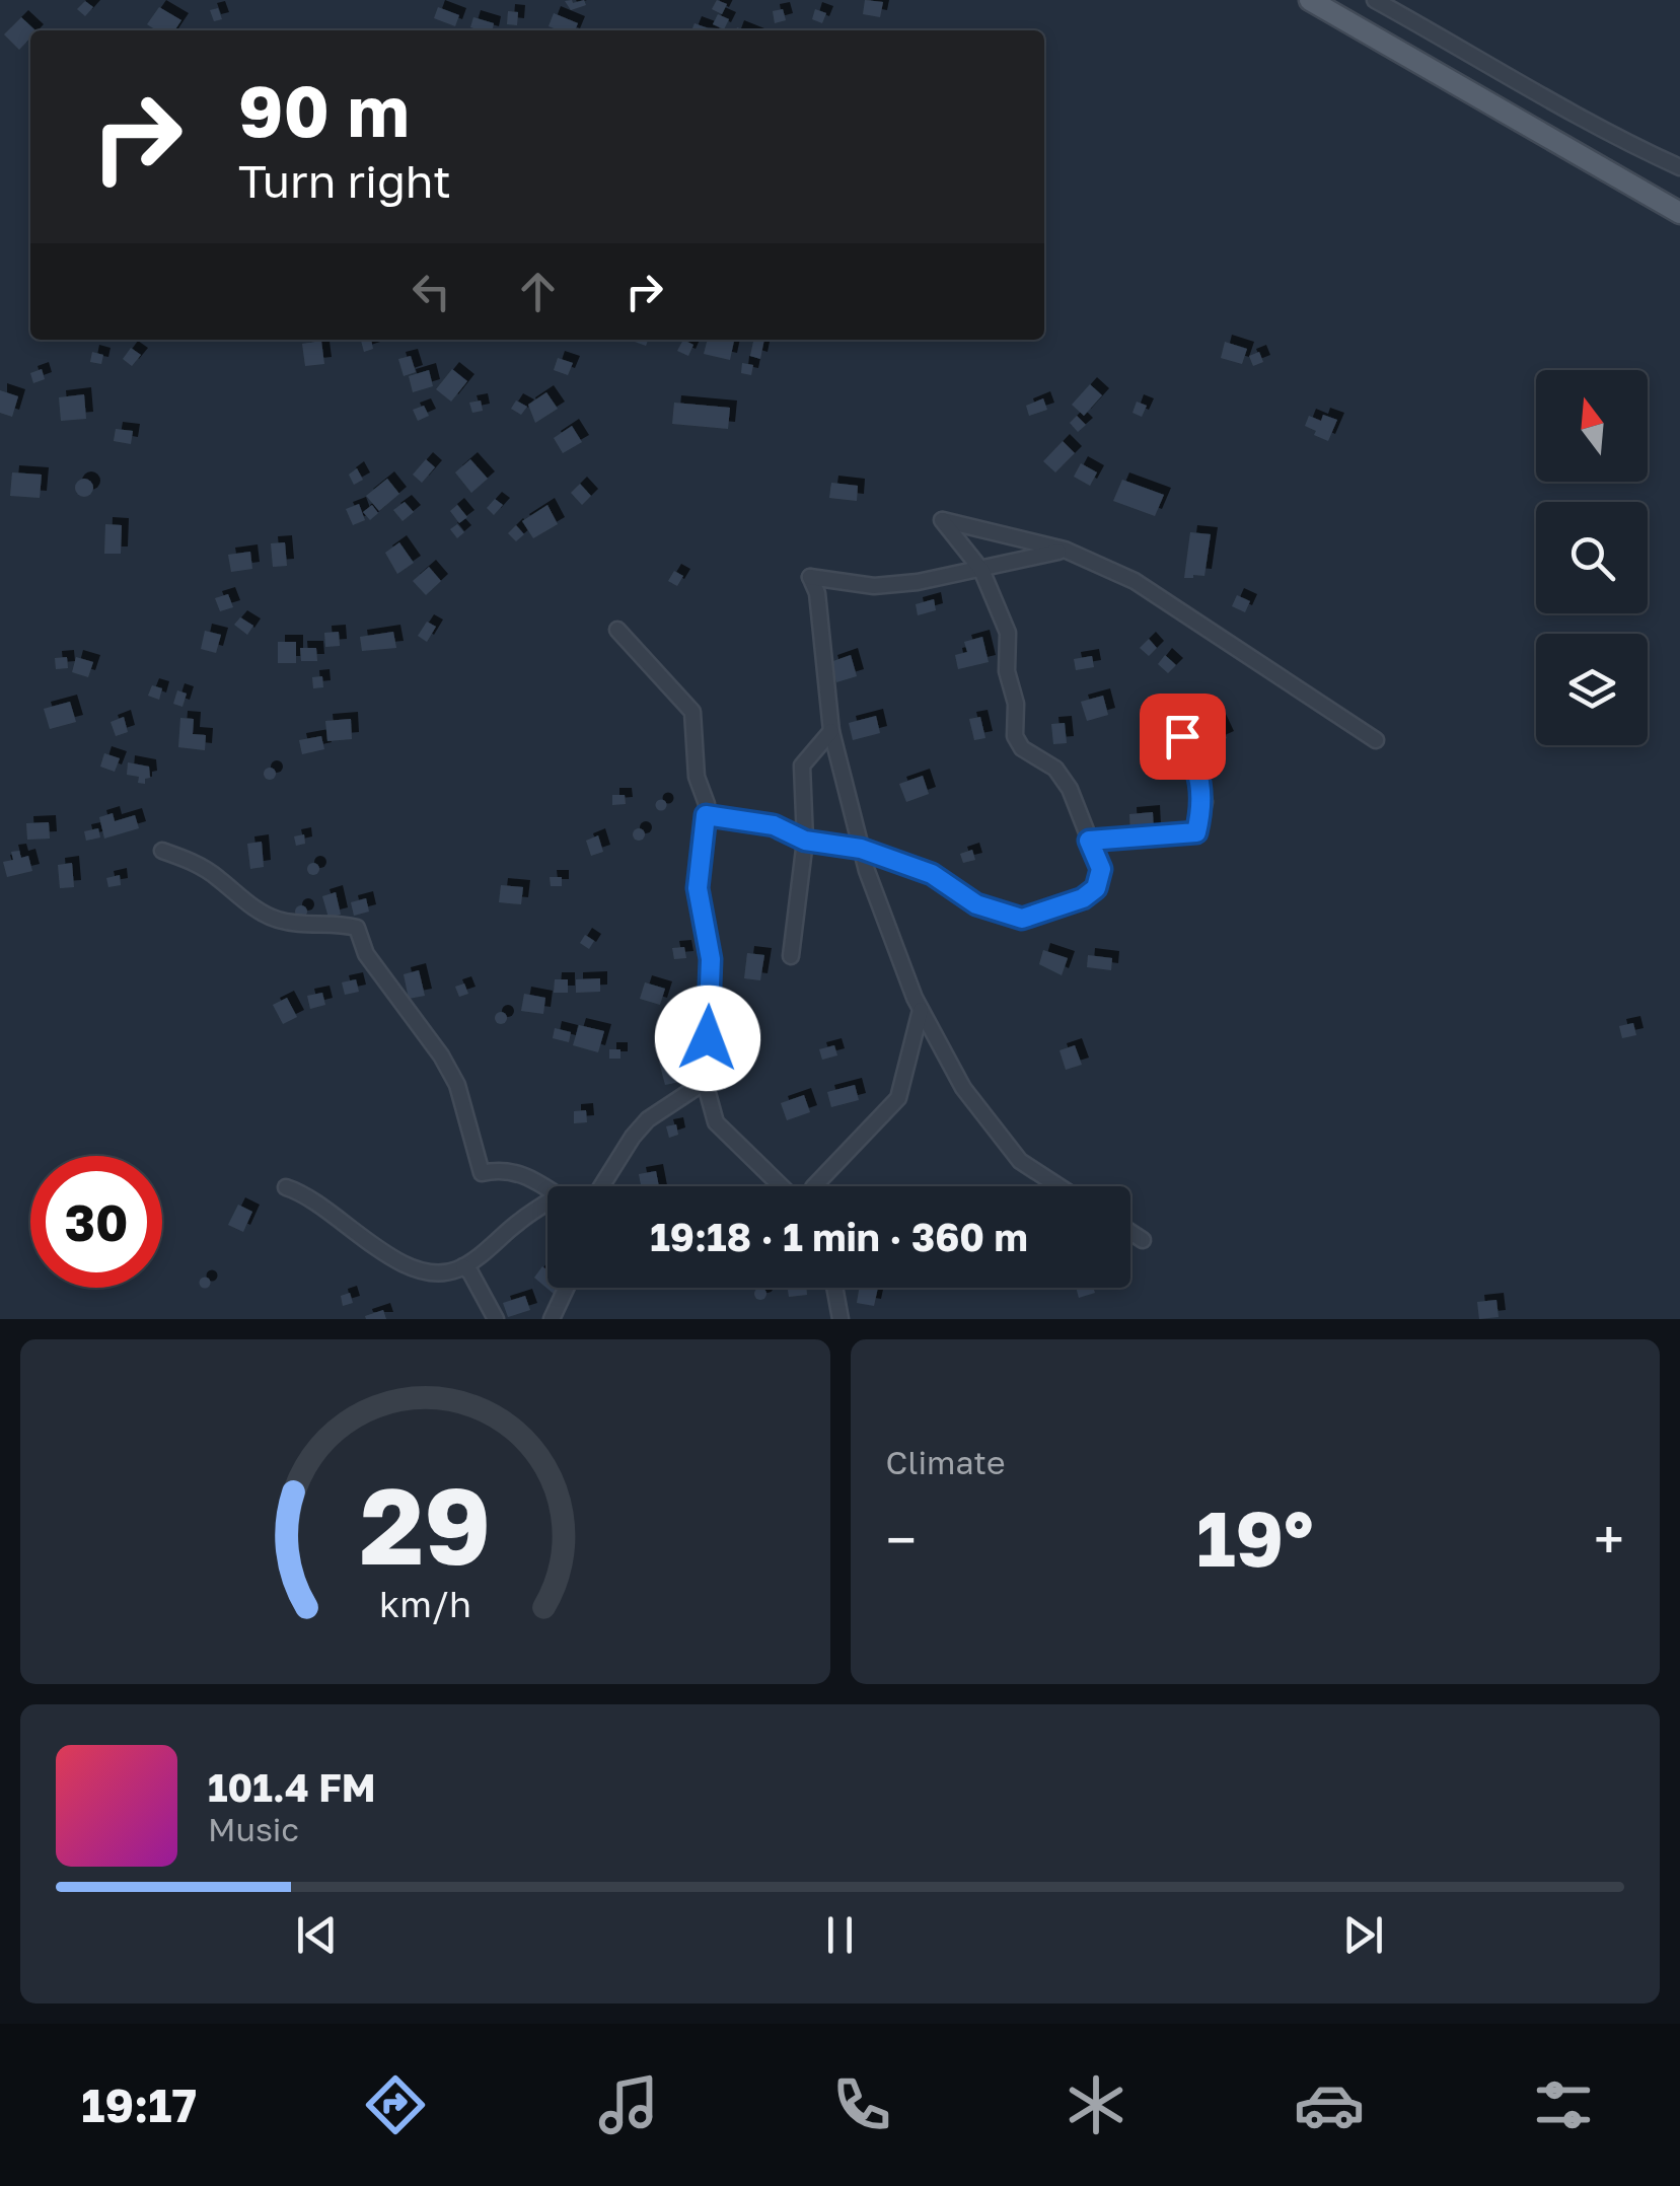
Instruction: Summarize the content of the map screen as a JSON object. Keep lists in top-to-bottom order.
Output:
{
  "north": "top",
  "page": {
    "turn": ["90 m", "Turn right"],
    "limit": "30",
    "trip": "19:18 · 1 min · 360 m",
    "tile": "Climate",
    "heat": ["−", "19°", "+"],
    "song": ["101.4 FM", "Music"],
    "tabs": "19:17",
    "gauge": ["29", "km/h"]
  }
}
